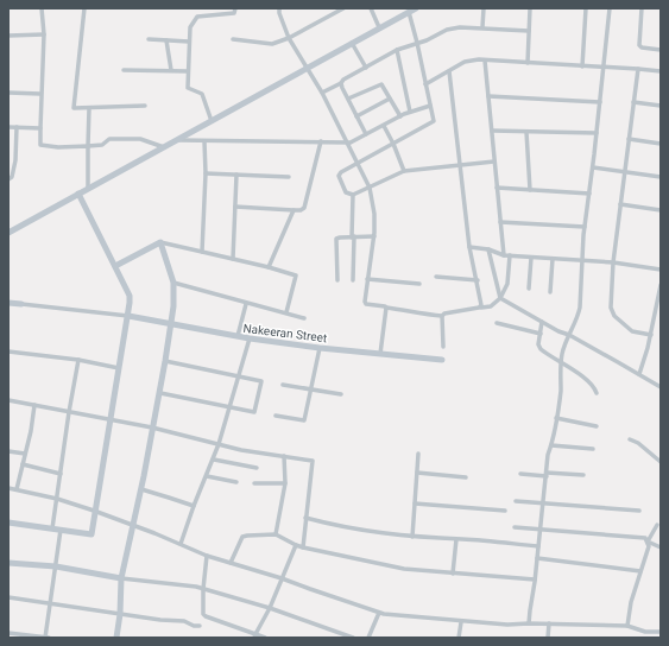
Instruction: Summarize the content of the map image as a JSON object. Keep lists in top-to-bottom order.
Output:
{
  "streets": {
    "street": ["Nakeeran Street"]
  }
}
